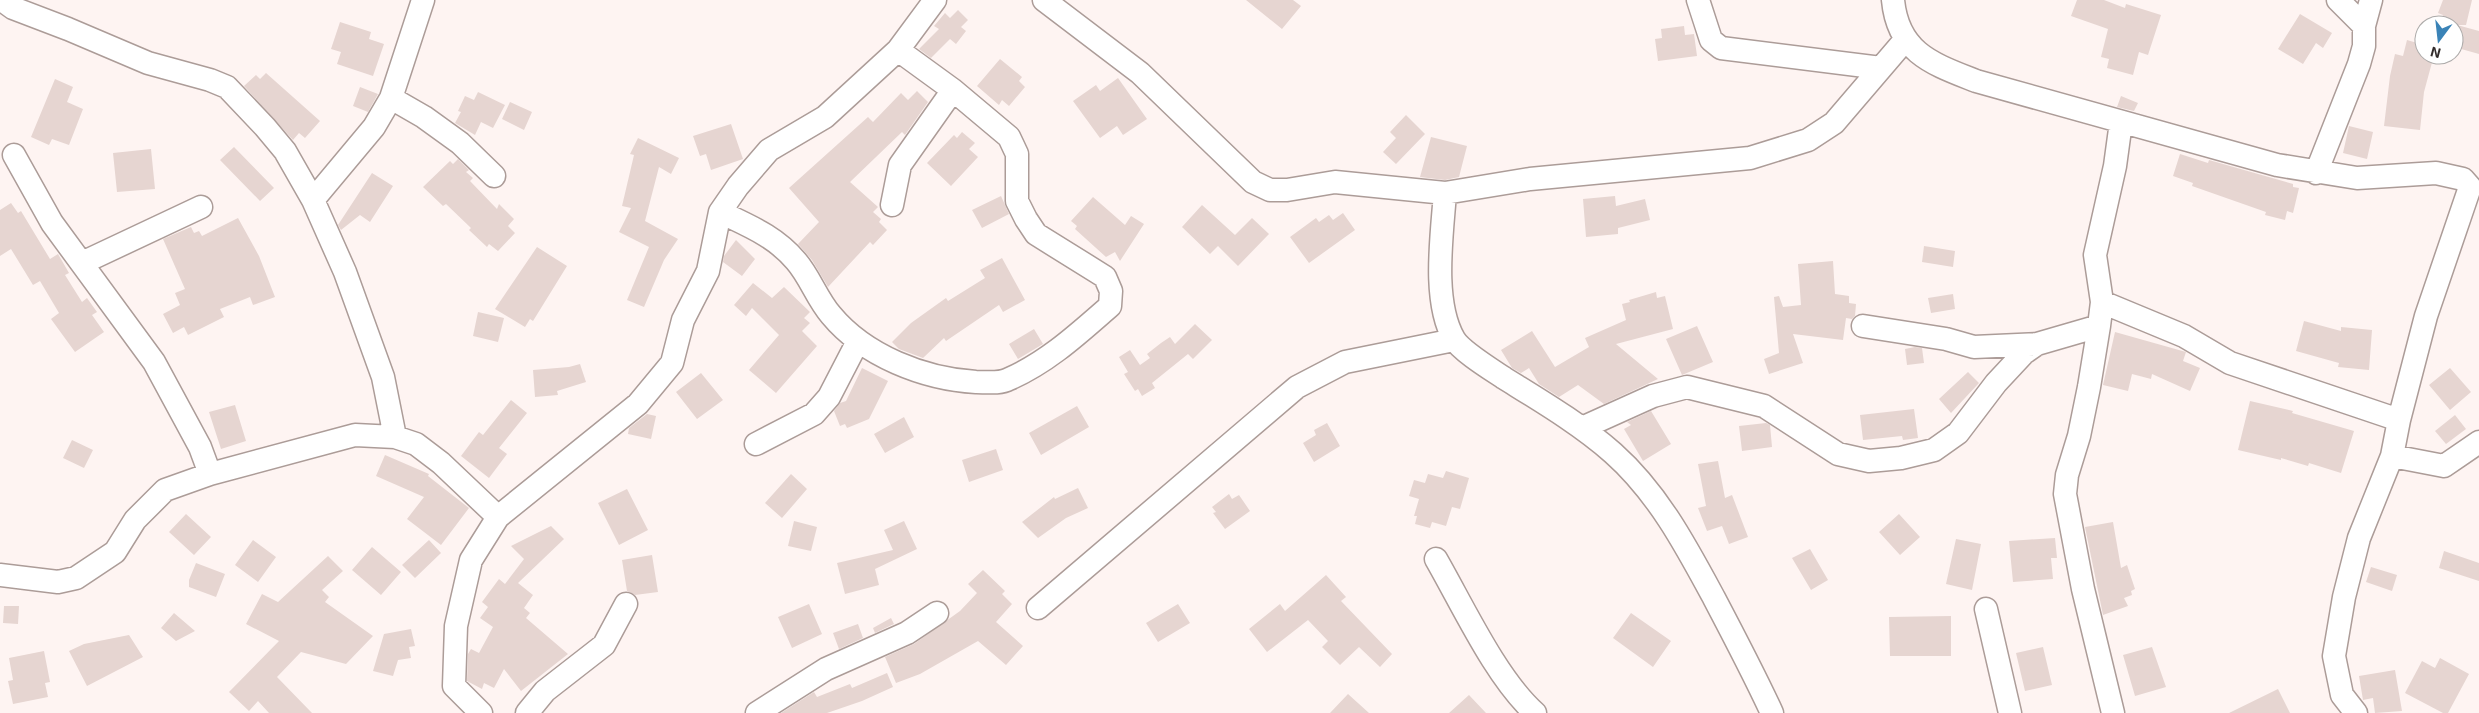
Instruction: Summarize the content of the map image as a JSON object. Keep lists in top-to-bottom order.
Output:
{
  "north": "bottom"
}
